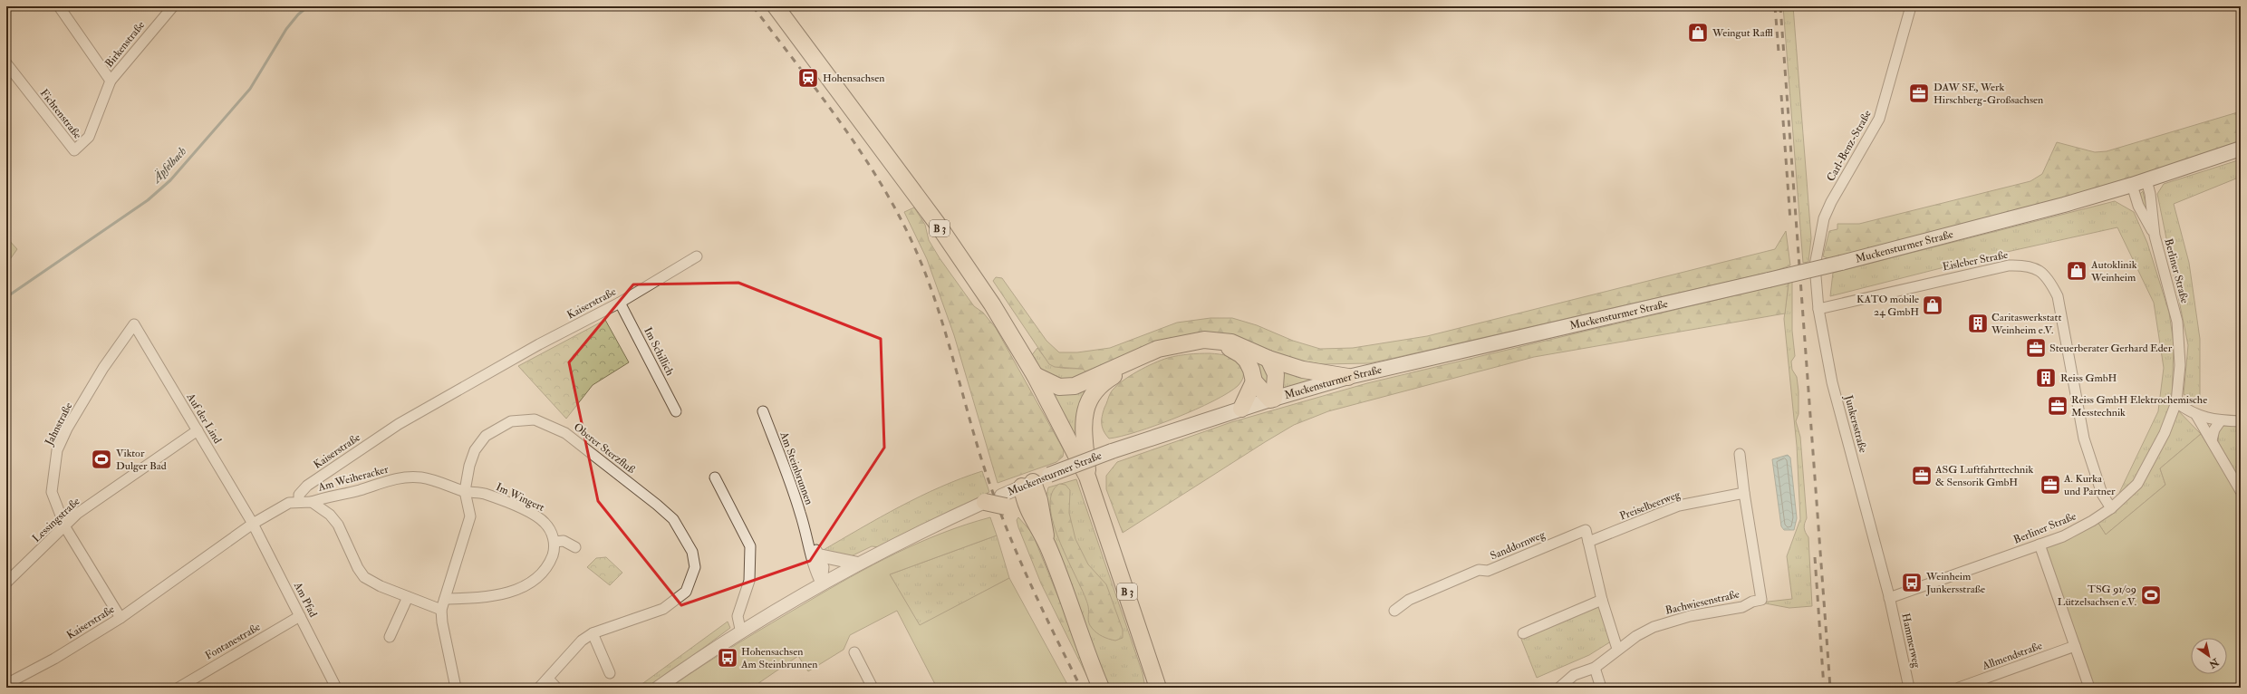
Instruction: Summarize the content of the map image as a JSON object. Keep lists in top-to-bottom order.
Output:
{
  "streets": {
    "main road": ["B 3", "Muckensturmer Straße"],
    "street": [
      "Birkenstraße",
      "Fichtenstraße",
      "Carl-Benz-Straße",
      "Eisleber Straße",
      "Berliner Straße",
      "Kaiserstraße",
      "Im Schillich",
      "Auf der Lind",
      "Jahnstraße",
      "Junkersstraße",
      "Oberer Sterzfluß",
      "Am Steinbrunnen",
      "Am Weiheracker",
      "Im Wingert",
      "Preiselbeerweg",
      "Lessingstraße",
      "Sanddornweg",
      "Am Pfad",
      "Bachwiesenstraße",
      "Hammerweg",
      "Fontanestraße",
      "Allmendstraße"
    ]
  },
  "crossings": [
    ["Birkenstraße", "Fichtenstraße"],
    ["Carl-Benz-Straße", "Junkersstraße"],
    ["Muckensturmer Straße", "Berliner Straße"],
    ["Eisleber Straße", "Berliner Straße"],
    ["Eisleber Straße", "Junkersstraße"],
    ["Berliner Straße", "Junkersstraße"],
    ["Berliner Straße", "Hammerweg"],
    ["Kaiserstraße", "Im Schillich"],
    ["Kaiserstraße", "Auf der Lind"],
    ["Kaiserstraße", "Jahnstraße"],
    ["Kaiserstraße", "Am Weiheracker"],
    ["Kaiserstraße", "Am Pfad"],
    ["Auf der Lind", "Jahnstraße"],
    ["Auf der Lind", "Lessingstraße"],
    ["Auf der Lind", "Am Pfad"],
    ["Jahnstraße", "Lessingstraße"],
    ["Junkersstraße", "Hammerweg"],
    ["Oberer Sterzfluß", "Am Weiheracker"],
    ["Oberer Sterzfluß", "Im Wingert"],
    ["Am Weiheracker", "Im Wingert"],
    ["Preiselbeerweg", "Sanddornweg"],
    ["Preiselbeerweg", "Bachwiesenstraße"],
    ["Sanddornweg", "Bachwiesenstraße"],
    ["Am Pfad", "Fontanestraße"]
  ],
  "water": ["Äpfelbach"],
  "places": {
    "shop": ["Weingut Raffl", "Autoklinik Weinheim", "KATO mobile 24 GmbH"],
    "station": ["Hohensachsen"],
    "office": [
      "DAW SE, Werk Hirschberg-Großsachsen",
      "Steuerberater Gerhard Eder",
      "Reiss GmbH Elektrochemische Messtechnik",
      "ASG Luftfahrttechnik & Sensorik GmbH",
      "A. Kurka und Partner"
    ],
    "building": ["Caritaswerkstatt Weinheim e.V.", "Reiss GmbH"],
    "sports": ["Viktor Dulger Bad", "TSG 91/09 Lützelsachsen e.V."],
    "bus stop": ["Weinheim Junkersstraße", "Hohensachsen Am Steinbrunnen"]
  },
  "north": "bottom right"
}
